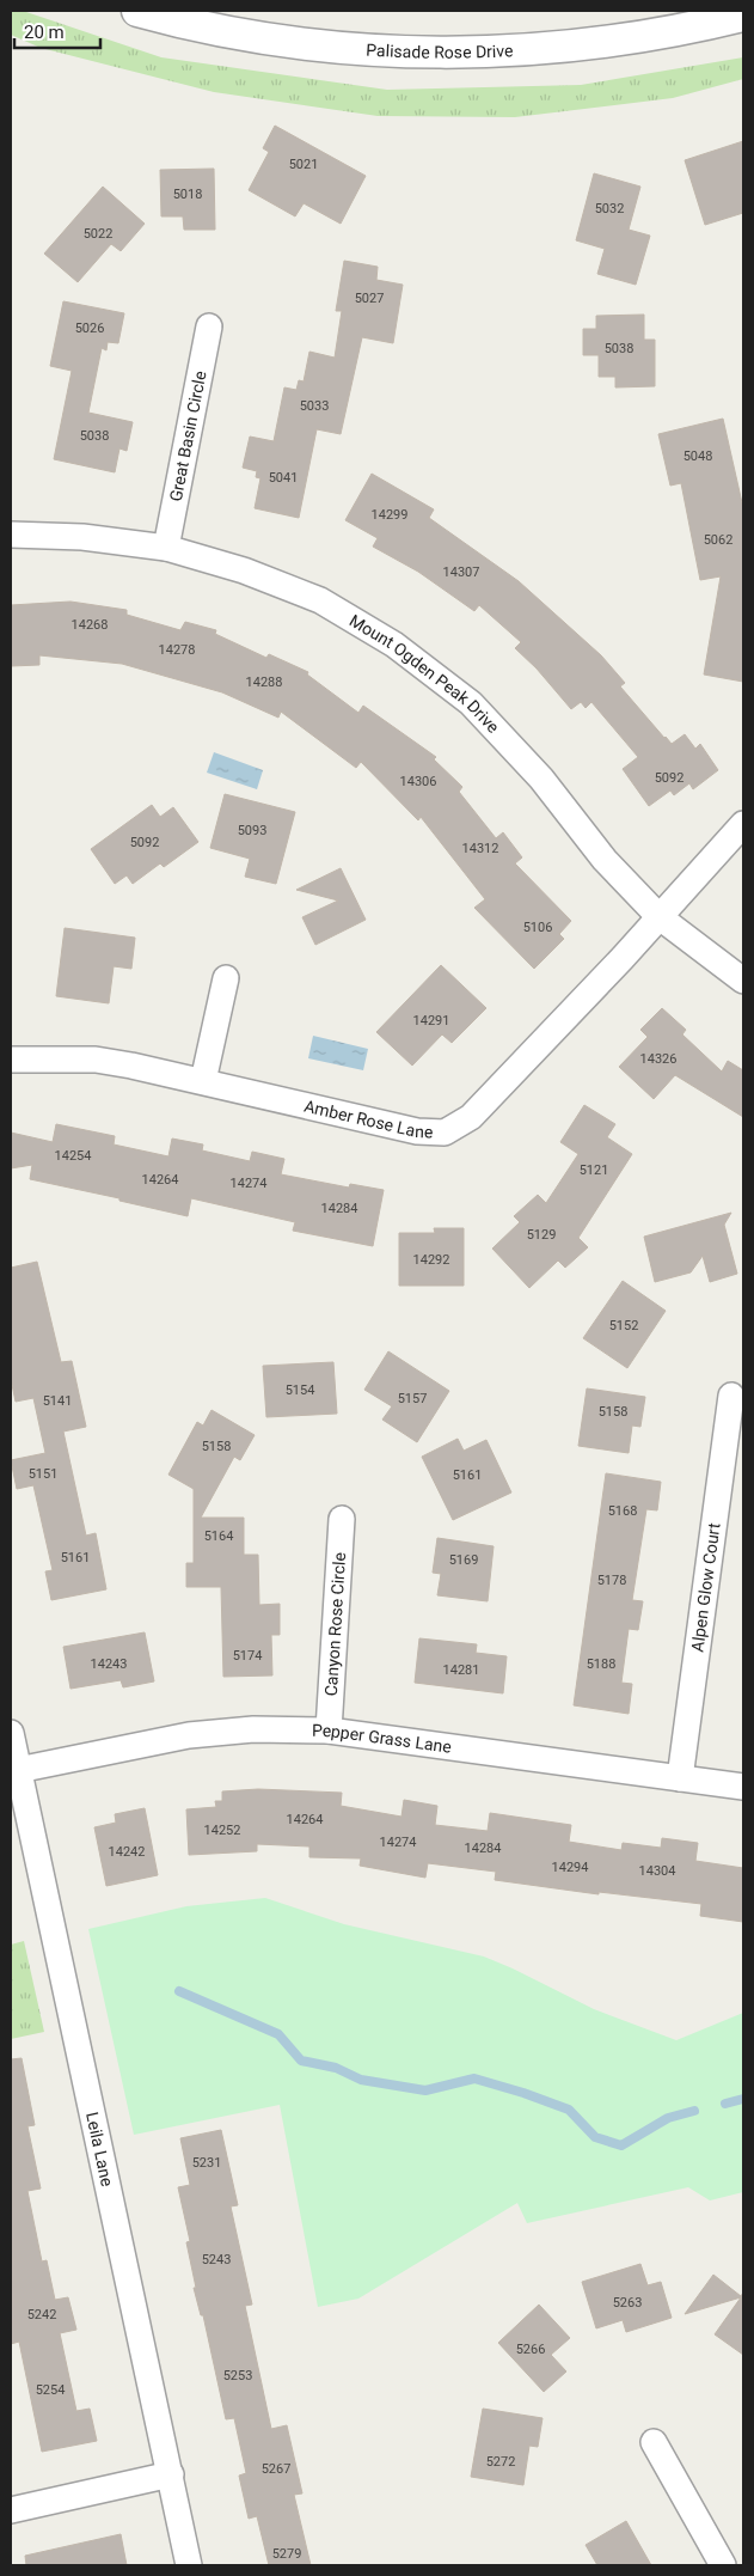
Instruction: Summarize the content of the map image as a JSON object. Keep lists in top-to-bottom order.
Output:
{
  "streets": {
    "street": [
      "Palisade Rose Drive",
      "Great Basin Circle",
      "Mount Ogden Peak Drive",
      "Amber Rose Lane",
      "Alpen Glow Court",
      "Canyon Rose Circle",
      "Pepper Grass Lane",
      "Leila Lane"
    ]
  },
  "crossings": [
    ["Great Basin Circle", "Mount Ogden Peak Drive"],
    ["Mount Ogden Peak Drive", "Amber Rose Lane"],
    ["Alpen Glow Court", "Pepper Grass Lane"],
    ["Canyon Rose Circle", "Pepper Grass Lane"],
    ["Pepper Grass Lane", "Leila Lane"]
  ],
  "house_numbers": [
    "5021",
    "5018",
    "5032",
    "5022",
    "5027",
    "5026",
    "5038",
    "5033",
    "5038",
    "5048",
    "5041",
    "14299",
    "5062",
    "14307",
    "14268",
    "14278",
    "14288",
    "5092",
    "14306",
    "5093",
    "5092",
    "14312",
    "5106",
    "14291",
    "14326",
    "14254",
    "5121",
    "14264",
    "14274",
    "14284",
    "5129",
    "14292",
    "5152",
    "5154",
    "5157",
    "5141",
    "5158",
    "5158",
    "5151",
    "5161",
    "5168",
    "5164",
    "5161",
    "5169",
    "5178",
    "5174",
    "14243",
    "5188",
    "14281",
    "14264",
    "14252",
    "14274",
    "14284",
    "14242",
    "14294",
    "14304",
    "5231",
    "5243",
    "5263",
    "5242",
    "5266",
    "5253",
    "5254",
    "5272",
    "5267",
    "5279"
  ],
  "scale_bar": "20 m"
}
